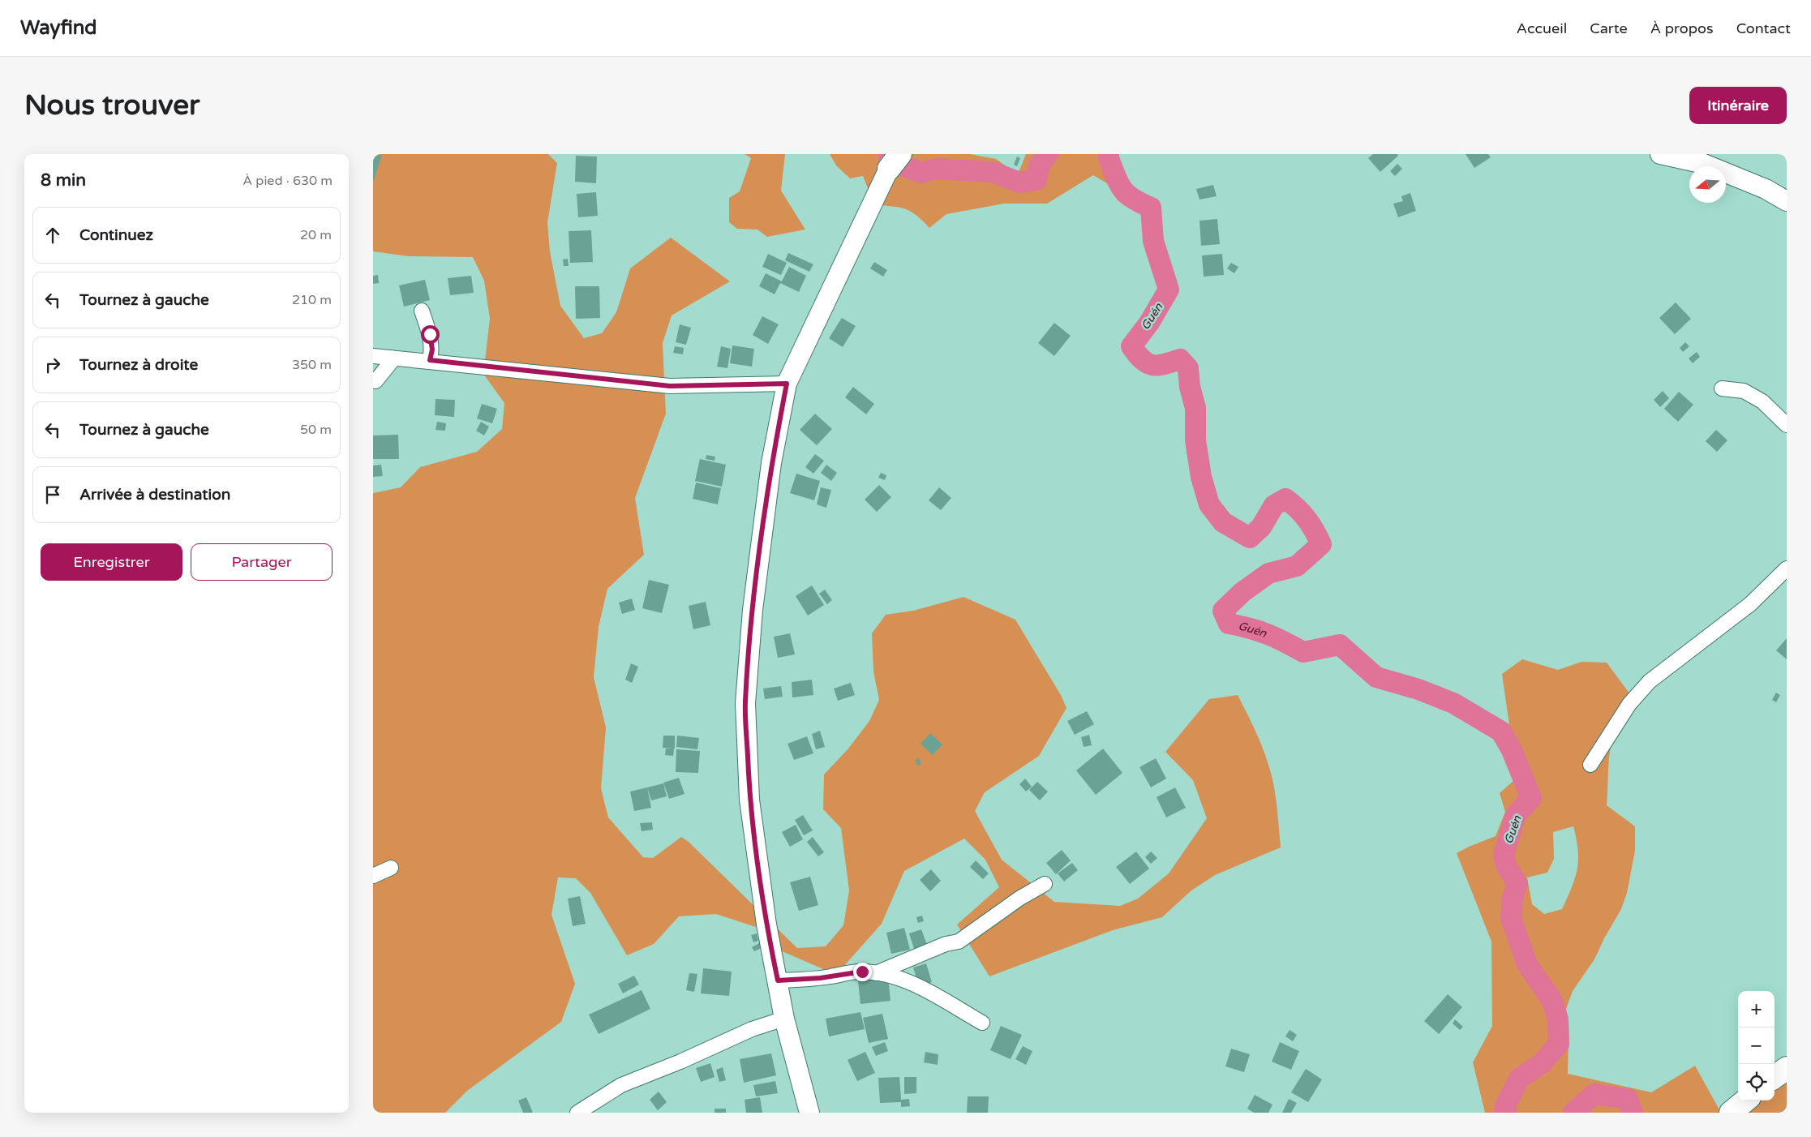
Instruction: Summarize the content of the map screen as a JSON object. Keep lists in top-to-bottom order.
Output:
{
  "water": ["Guén"],
  "north": "left",
  "page": {
    "header": "Wayfind",
    "nav": [
      "Accueil",
      "Carte",
      "À propos",
      "Contact"
    ],
    "buttons": [
      "Itinéraire",
      ["Enregistrer", "Partager"]
    ],
    "title": "Nous trouver",
    "heading": ["8 min", "À pied · 630 m"],
    "list": [
      ["Continuez", "20 m"],
      ["Tournez à gauche", "210 m"],
      ["Tournez à droite", "350 m"],
      ["Tournez à gauche", "50 m"],
      "Arrivée à destination"
    ],
    "map_buttons": ["+", "−"]
  }
}
